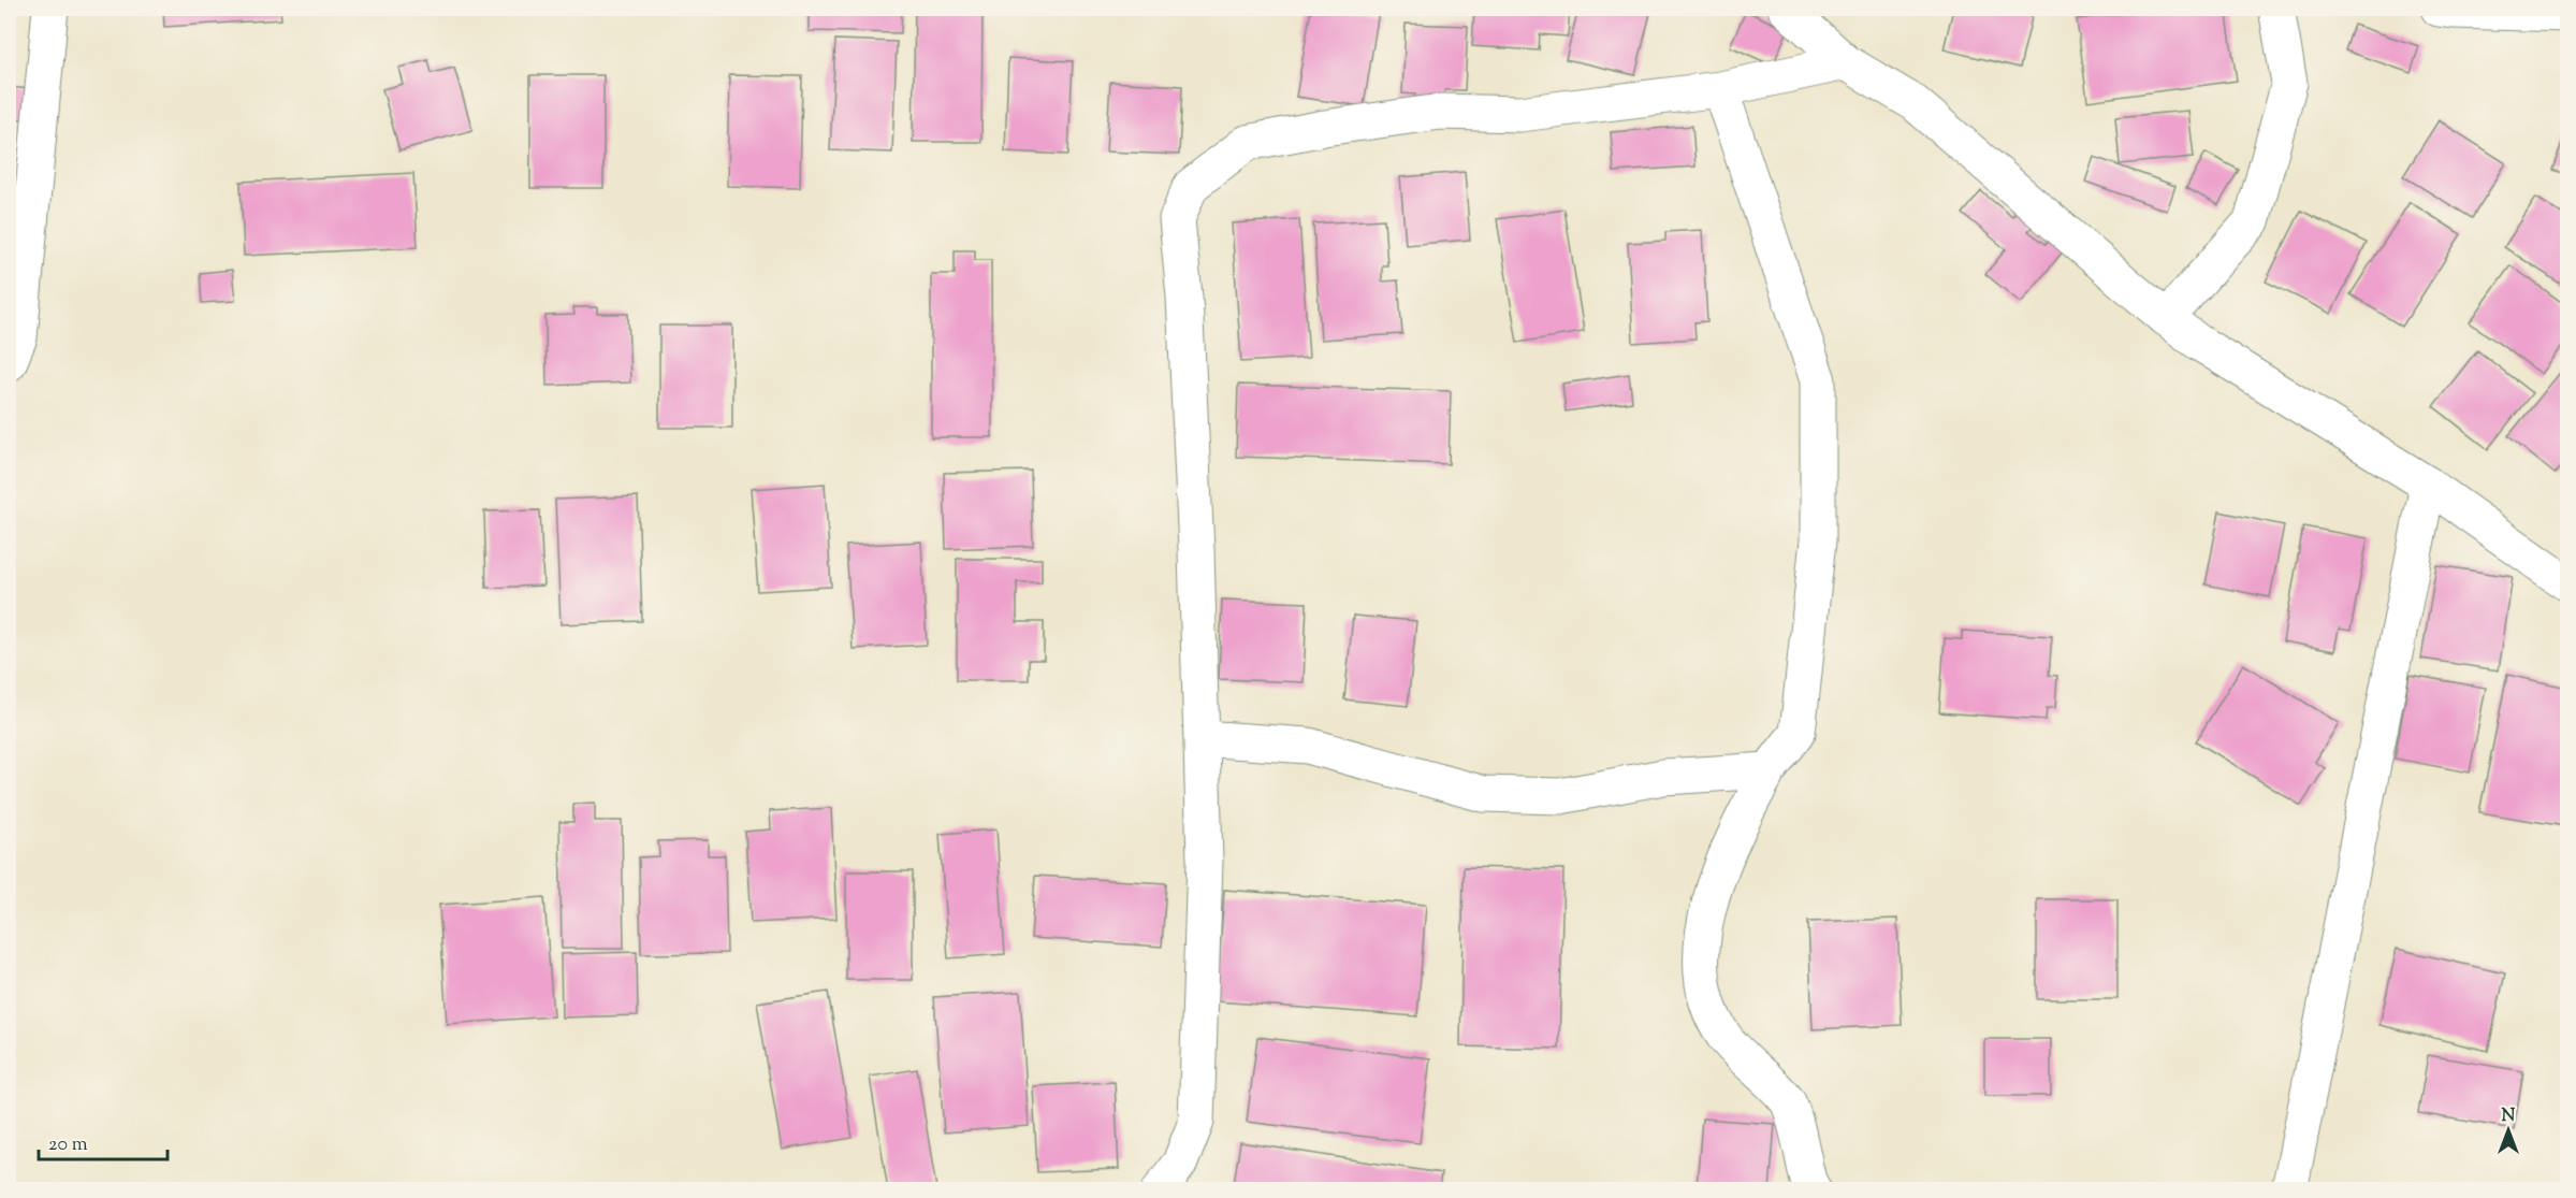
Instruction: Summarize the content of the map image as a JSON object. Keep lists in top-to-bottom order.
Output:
{
  "scale_bar": "20 m",
  "north": "top"
}
